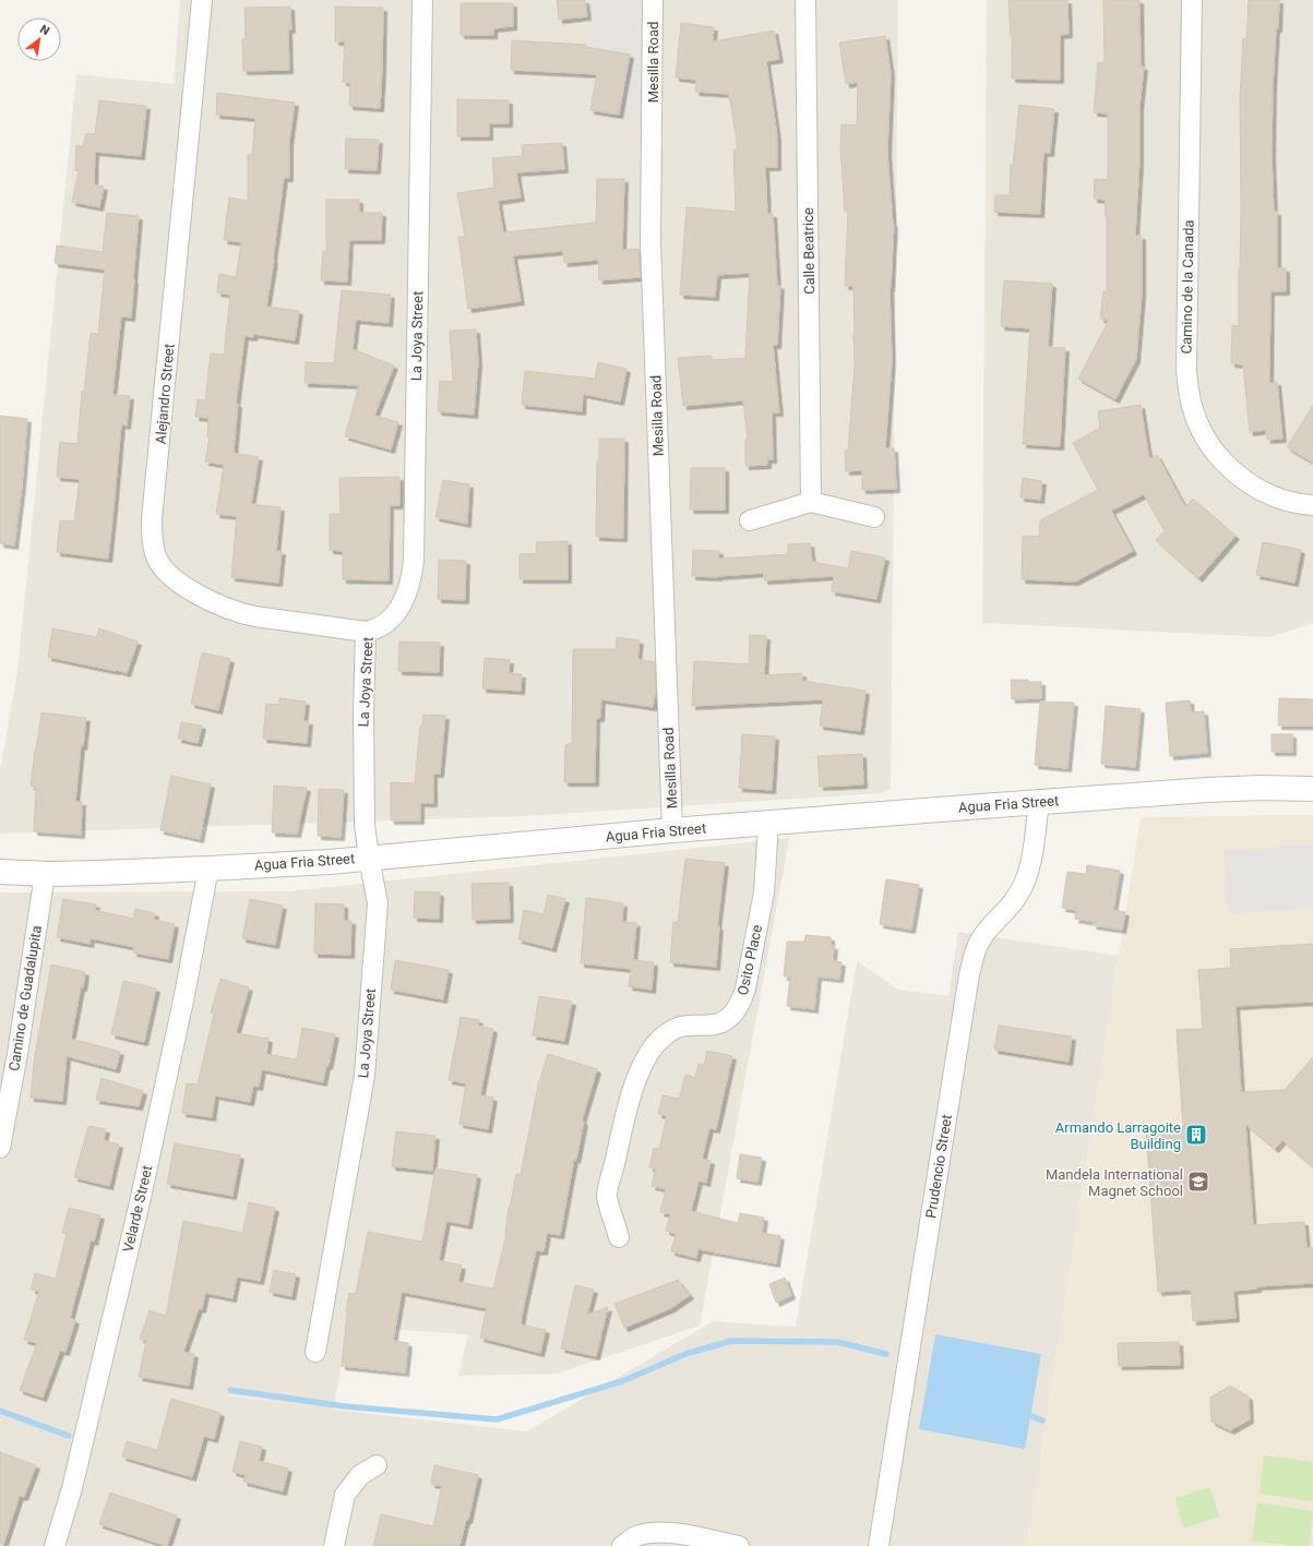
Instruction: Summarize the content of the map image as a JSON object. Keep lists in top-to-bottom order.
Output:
{
  "streets": {
    "street": [
      "Mesilla Road",
      "Calle Beatrice",
      "Camino de la Canada",
      "La Joya Street",
      "Alejandro Street",
      "Agua Fria Street",
      "Osito Place",
      "Camino de Guadalupita",
      "Prudencio Street",
      "Velarde Street"
    ]
  },
  "crossings": [
    ["Mesilla Road", "Agua Fria Street"],
    ["La Joya Street", "Alejandro Street"],
    ["La Joya Street", "Agua Fria Street"],
    ["Agua Fria Street", "Osito Place"],
    ["Agua Fria Street", "Camino de Guadalupita"],
    ["Agua Fria Street", "Prudencio Street"],
    ["Agua Fria Street", "Velarde Street"]
  ],
  "places": {
    "building": ["Armando Larragoite Building"],
    "school or university": ["Mandela International Magnet School"]
  },
  "north": "top right"
}
